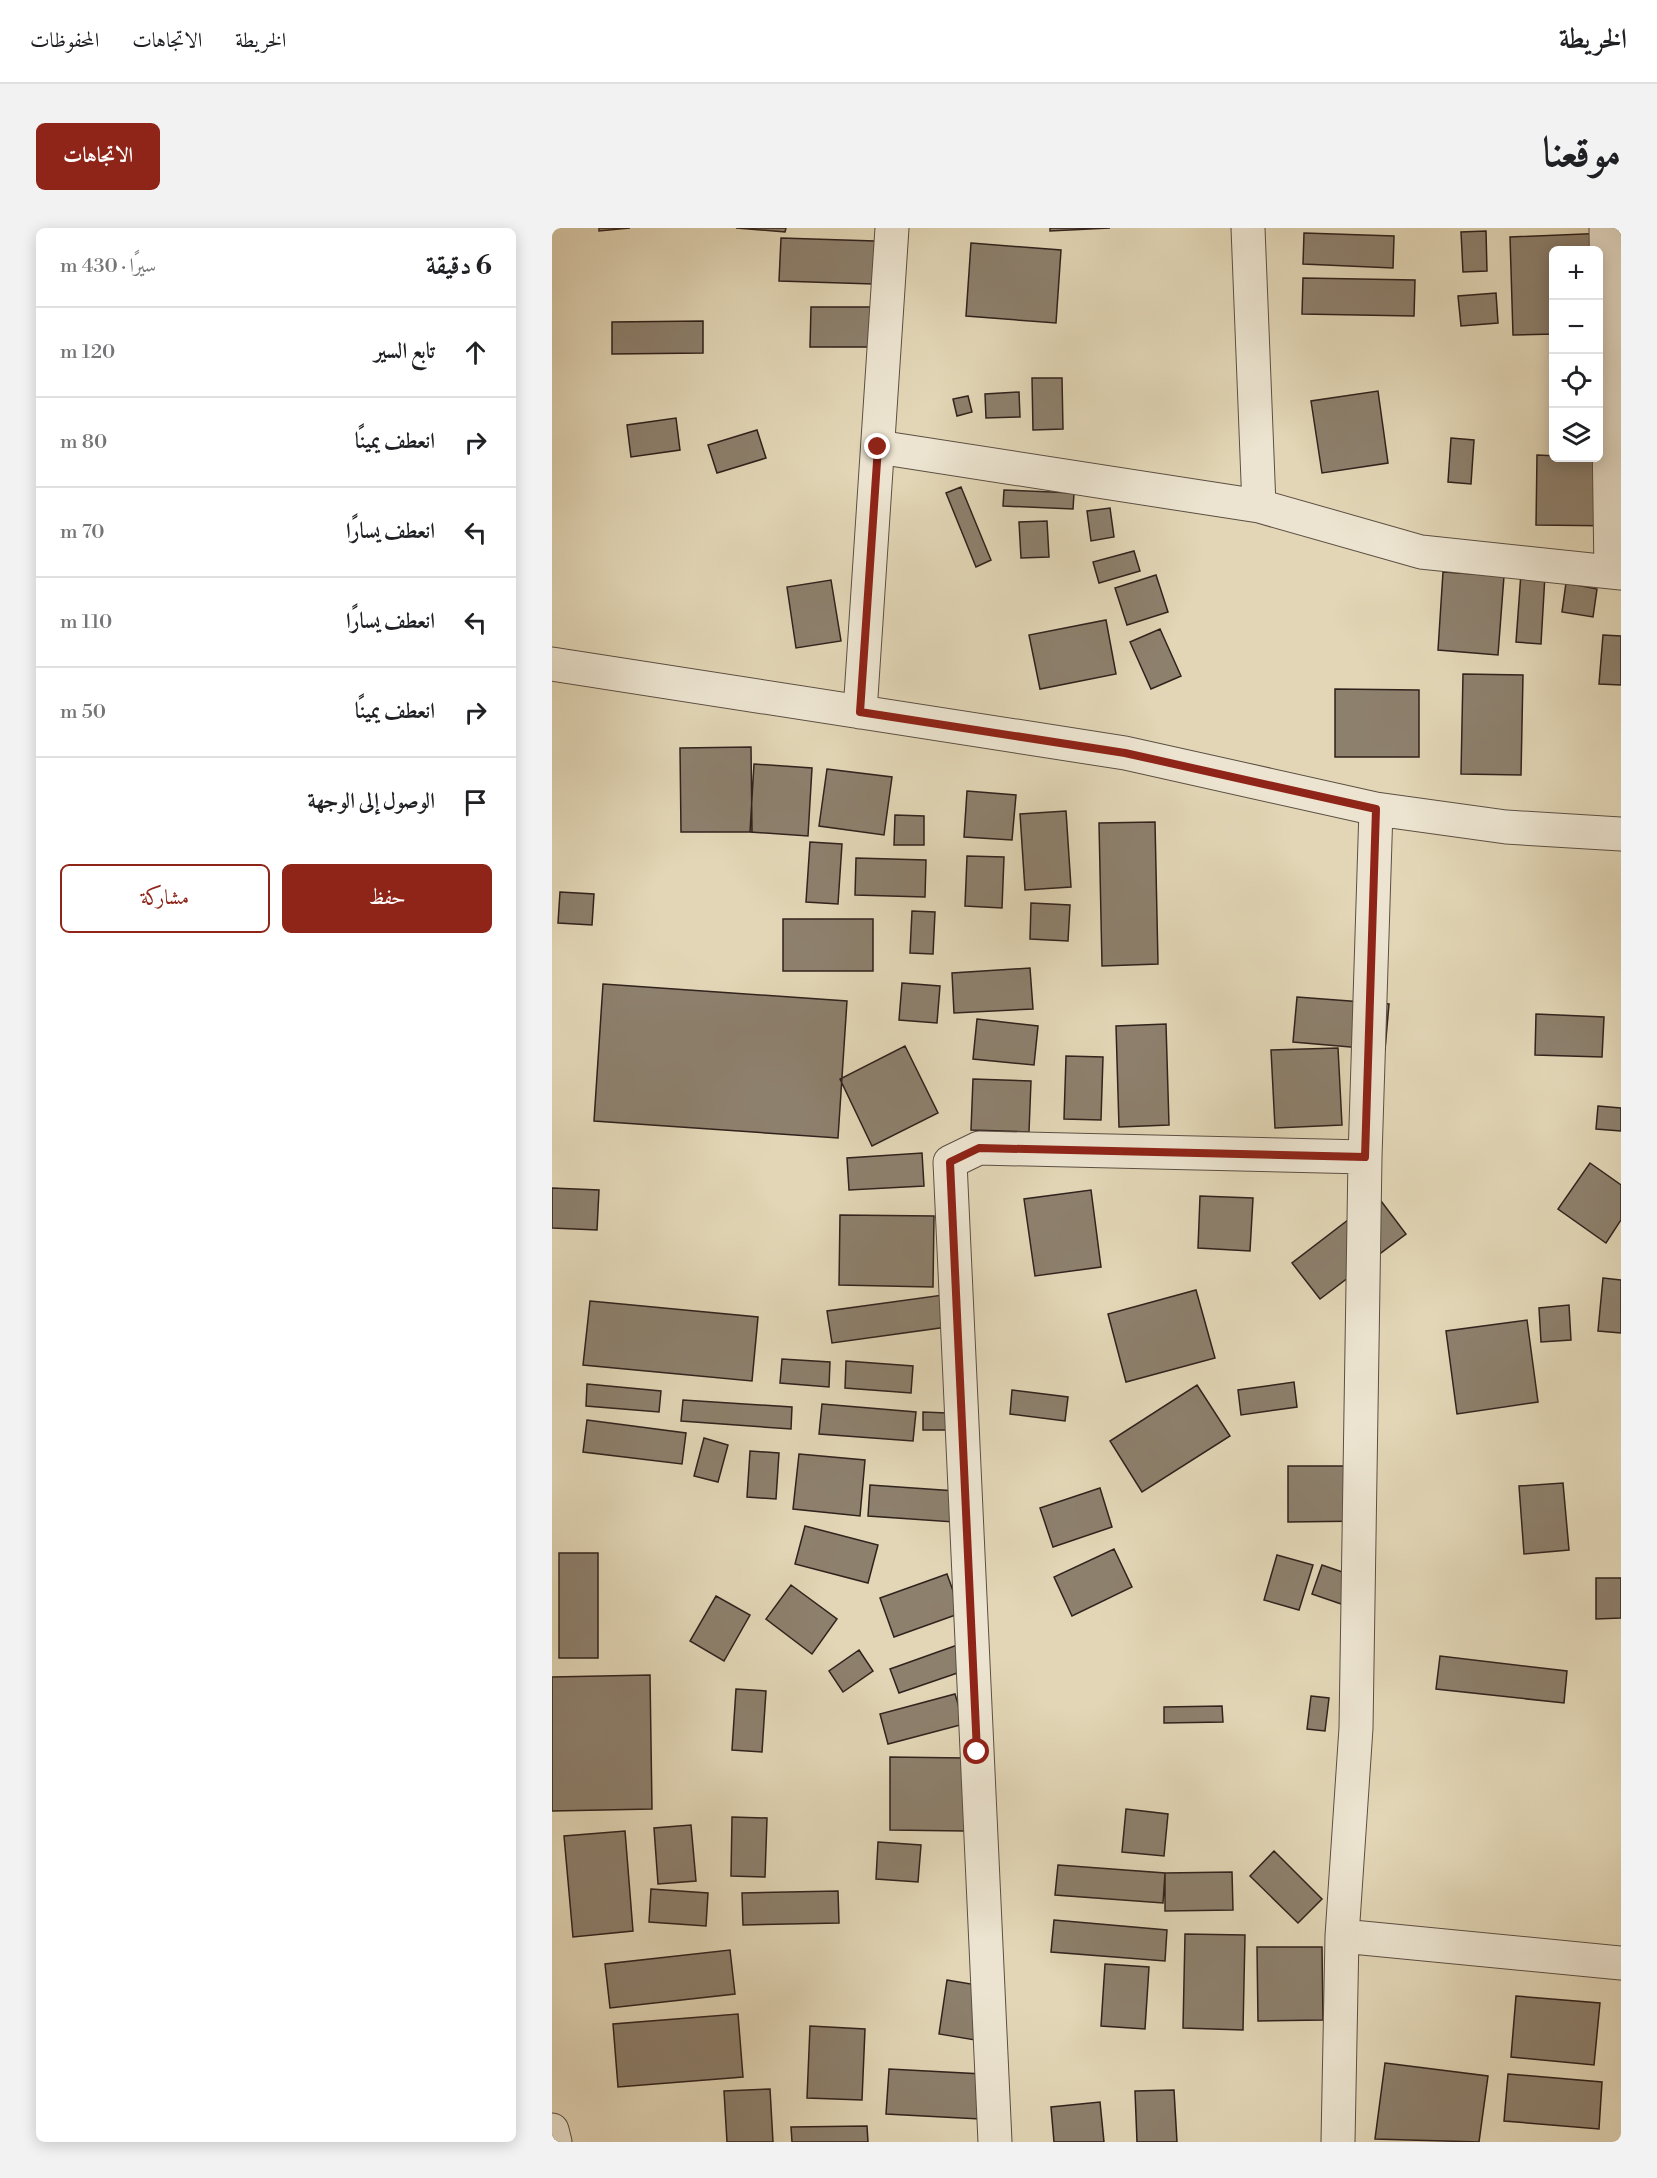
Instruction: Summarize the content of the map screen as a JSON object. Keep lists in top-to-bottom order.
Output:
{
  "page": {
    "header": "الخريطة",
    "nav": ["الخريطة", "الاتجاهات", "المحفوظات"],
    "title": "موقعنا",
    "buttons": [
      "الاتجاهات",
      ["حفظ", "مشاركة"]
    ],
    "heading": ["6 دقيقة", "سيرًا · 430 m"],
    "map_buttons": ["+", "−"],
    "list": [
      ["تابع السير", "120 m"],
      ["انعطف يمينًا", "80 m"],
      ["انعطف يسارًا", "70 m"],
      ["انعطف يسارًا", "110 m"],
      ["انعطف يمينًا", "50 m"],
      "الوصول إلى الوجهة"
    ]
  }
}
